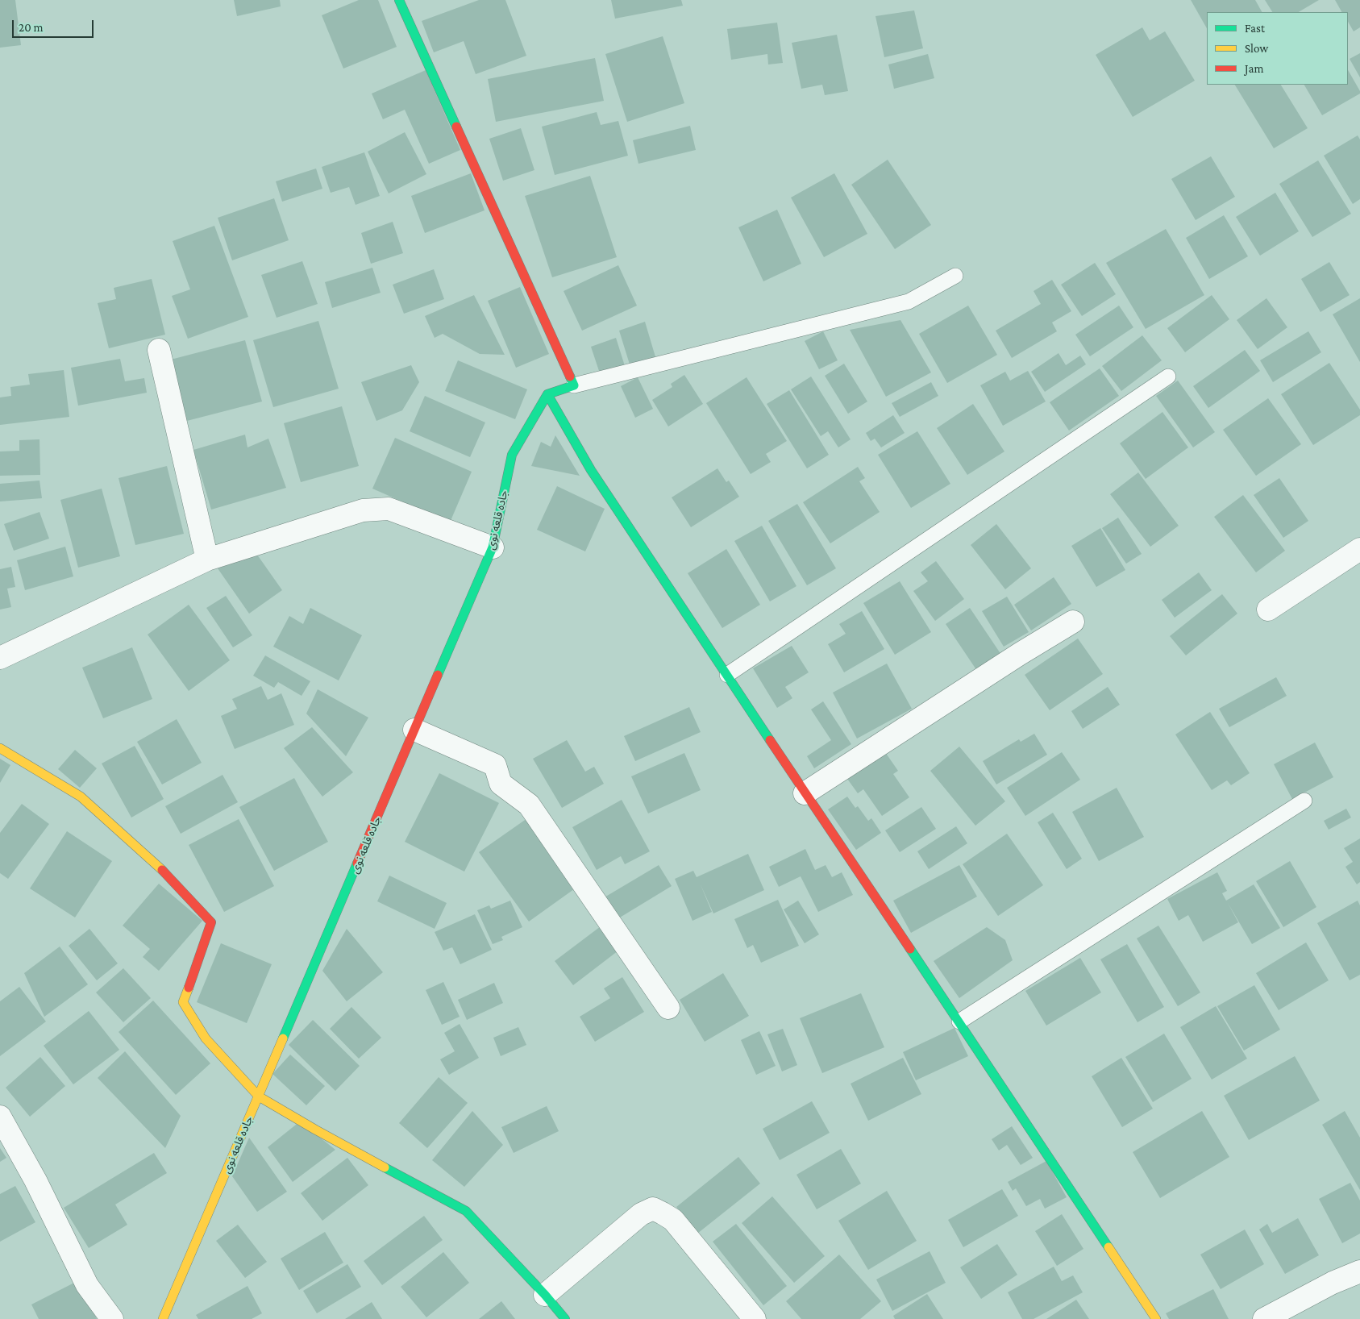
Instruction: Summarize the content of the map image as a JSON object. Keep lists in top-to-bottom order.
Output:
{
  "streets": {
    "street": ["جاده قلعه نوی"]
  },
  "legend": ["Fast", "Slow", "Jam"],
  "scale_bar": "20 m"
}
